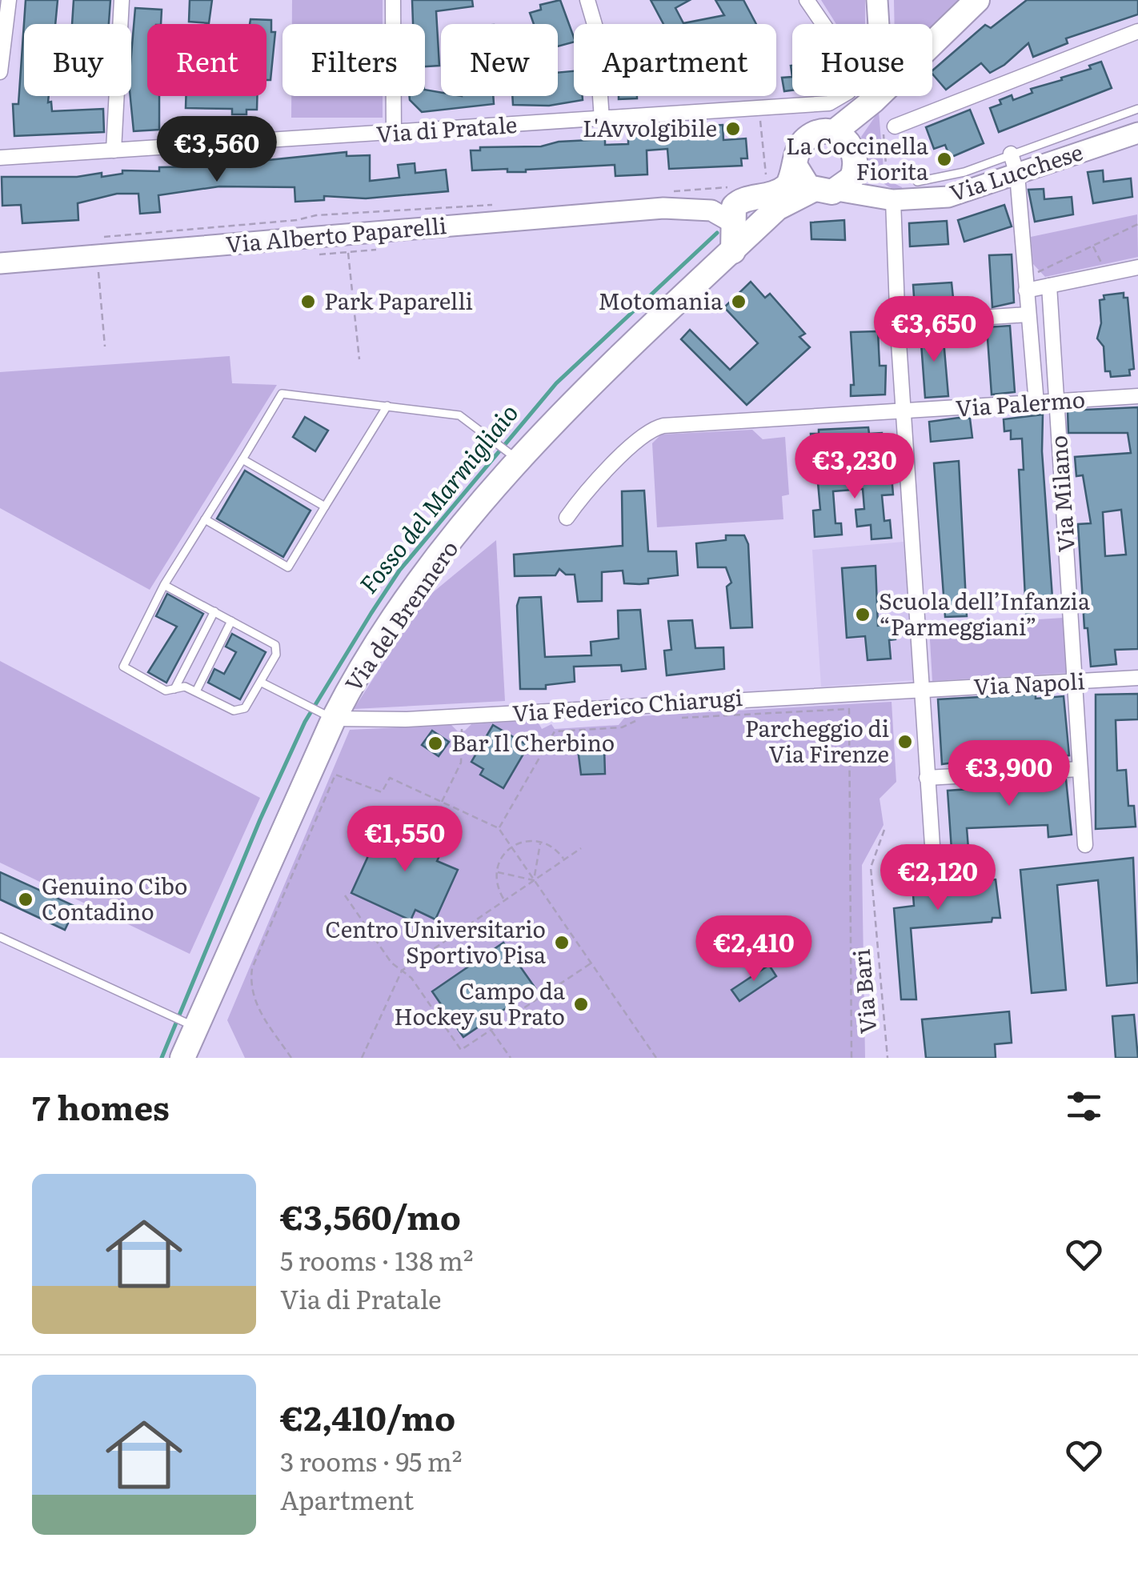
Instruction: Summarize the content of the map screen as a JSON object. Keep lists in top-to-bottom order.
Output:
{
  "streets": {
    "main road": ["Via Lucchese", "Via Alberto Paparelli", "Via del Brennero"],
    "street": [
      "Via di Pratale",
      "Via Palermo",
      "Via Milano",
      "Via Napoli",
      "Via Federico Chiarugi"
    ],
    "path": ["Via Bari"]
  },
  "crossings": [
    ["Via Lucchese", "Via del Brennero"],
    ["Via Alberto Paparelli", "Via del Brennero"],
    ["Via Palermo", "Via Milano"],
    ["Via Milano", "Via Napoli"],
    ["Via del Brennero", "Via Federico Chiarugi"],
    ["Via Napoli", "Via Federico Chiarugi"]
  ],
  "water": ["Fosso del Marmigliaio"],
  "places": [
    "L'Avvolgibile",
    "La Coccinella Fiorita",
    "Park Paparelli",
    "Motomania",
    "Scuola dell’Infanzia “Parmeggiani”",
    "Parcheggio di Via Firenze",
    "Bar Il Cherbino",
    "Genuino Cibo Contadino",
    "Centro Universitario Sportivo Pisa",
    "Campo da Hockey su Prato"
  ],
  "page": {
    "chip": [
      "Buy",
      "Rent",
      "Filters",
      "New",
      "Apartment",
      "House"
    ],
    "price": [
      "€3,560",
      "€3,650",
      "€3,230",
      "€3,900",
      "€1,550",
      "€2,120",
      "€2,410"
    ],
    "heading": "7 homes",
    "list": [
      {
        "name": "€3,560/mo",
        "note": "5 rooms · 138 m² · Via di Pratale"
      },
      {
        "name": "€2,410/mo",
        "note": "3 rooms · 95 m² · Apartment"
      }
    ]
  }
}
